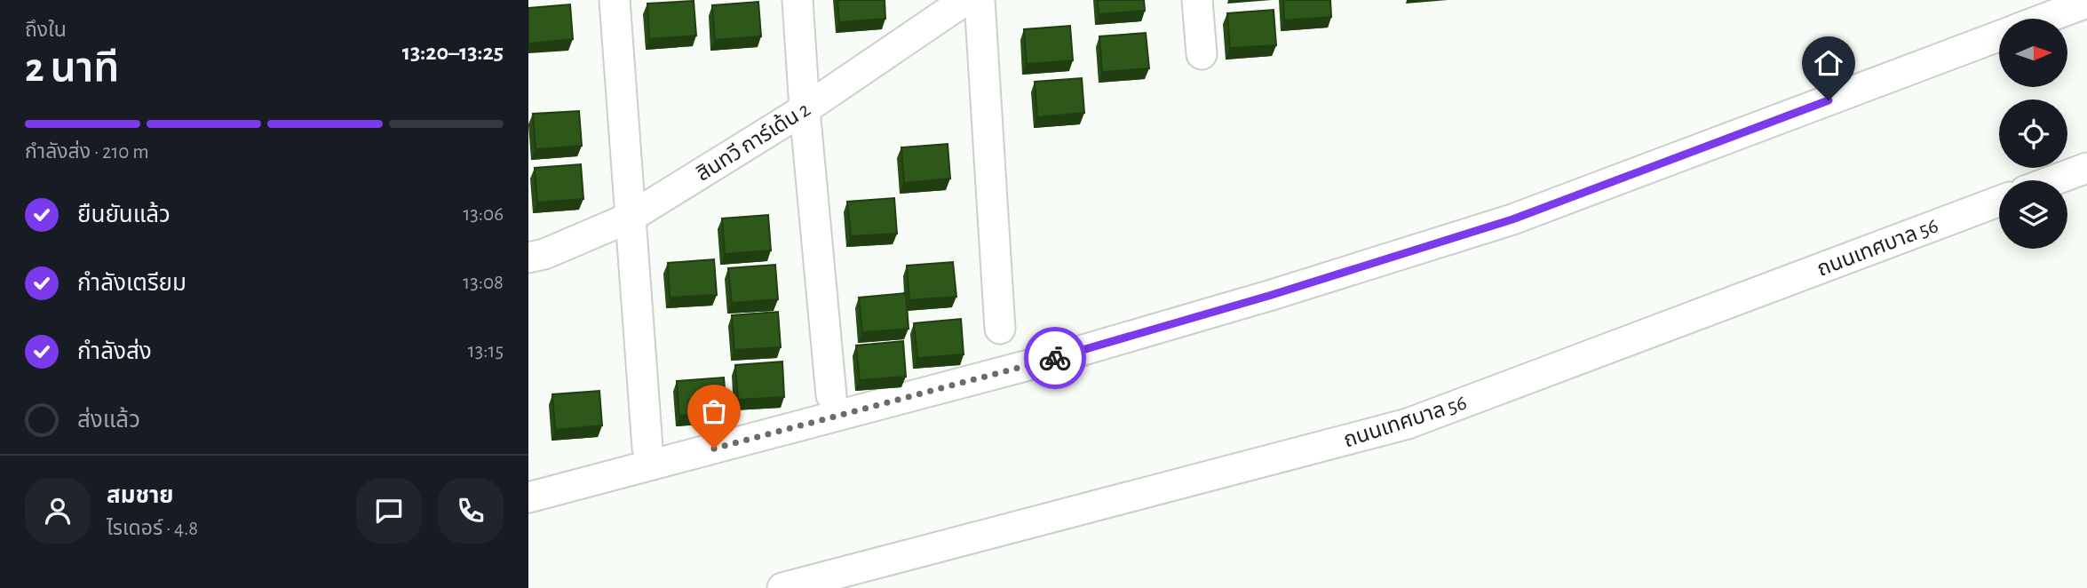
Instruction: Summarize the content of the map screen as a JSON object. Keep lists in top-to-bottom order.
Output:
{
  "streets": {
    "street": ["สินทวี การ์เด้น 2", "ถนนเทศบาล 56"]
  },
  "north": "right",
  "page": {
    "heading": ["2 นาที", "ถึงใน", "13:20–13:25"],
    "panel": ["สมชาย", "ไรเดอร์ · 4.8"],
    "bar": "กำลังส่ง · 210 m",
    "list": [
      ["ยืนยันแล้ว", "13:06"],
      ["กำลังเตรียม", "13:08"],
      ["กำลังส่ง", "13:15"],
      "ส่งแล้ว"
    ]
  }
}
